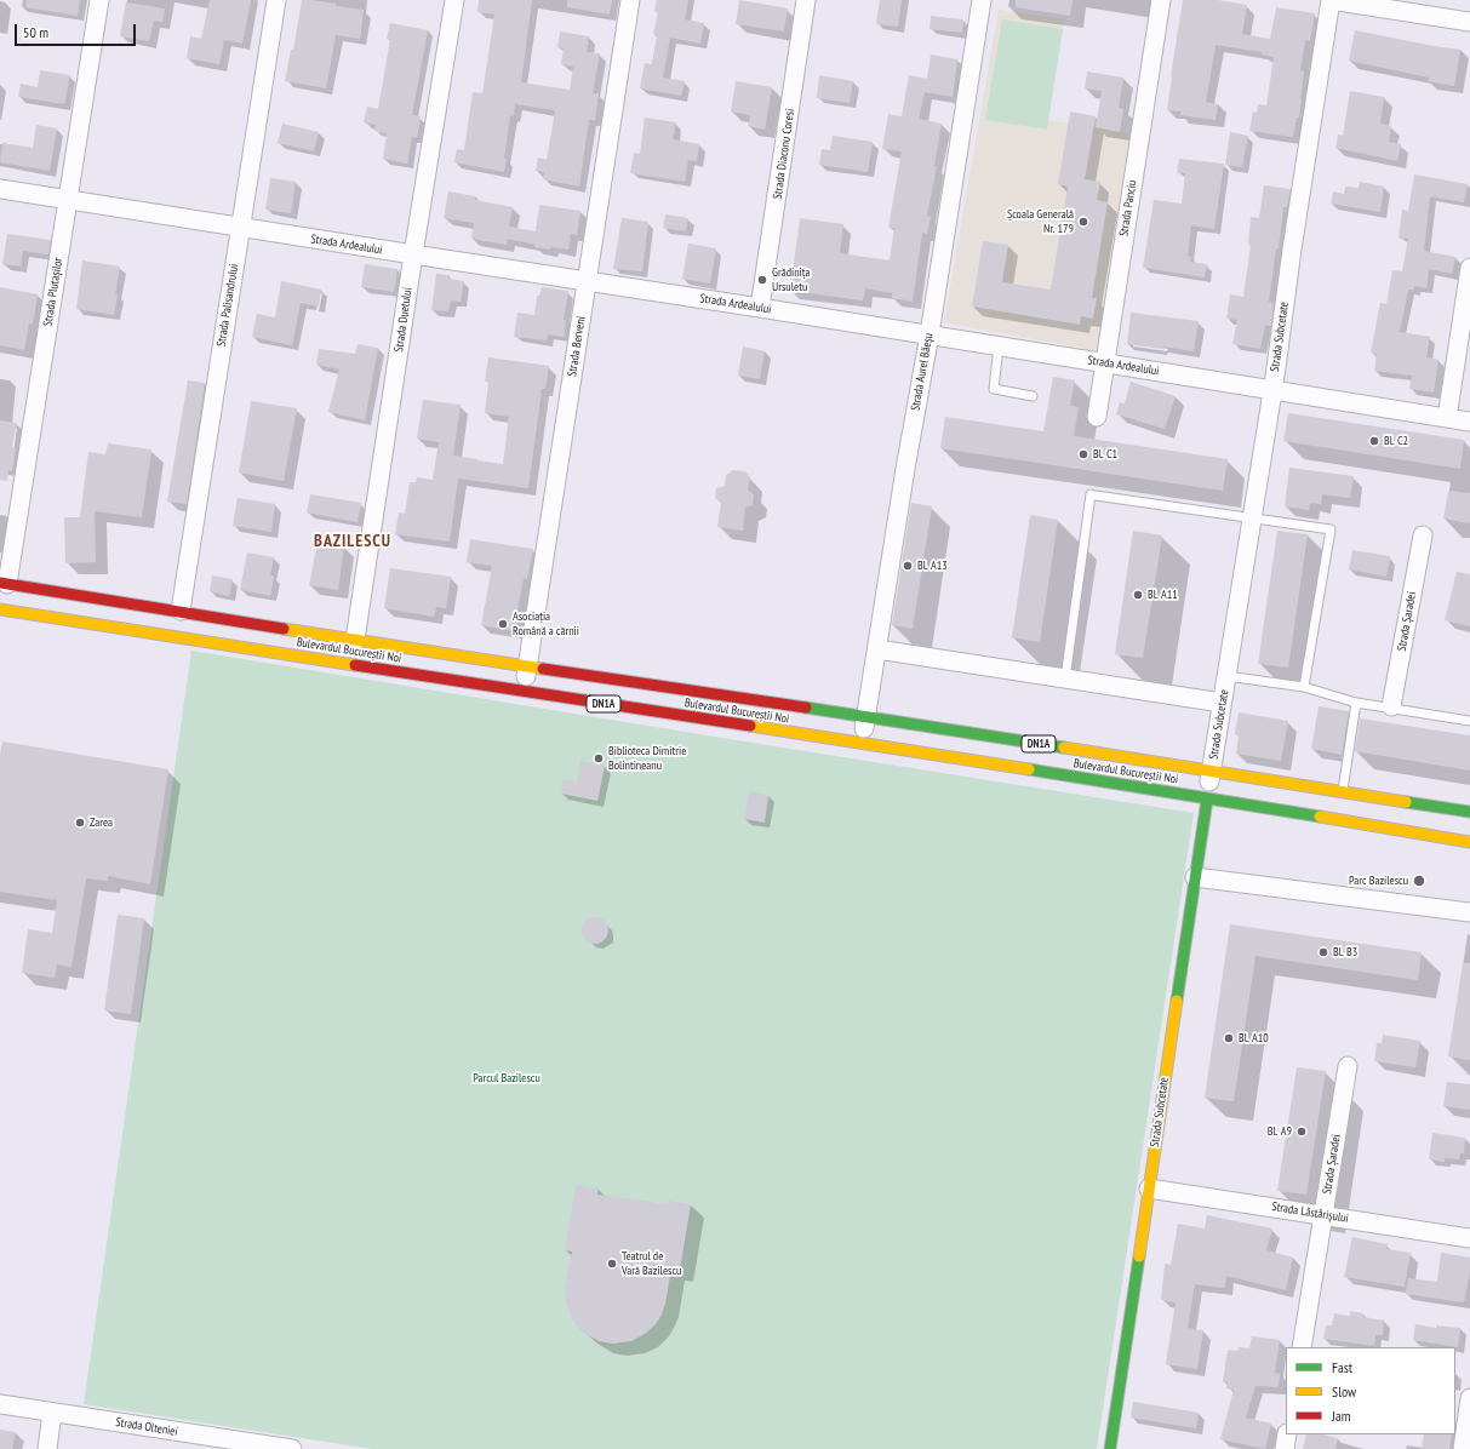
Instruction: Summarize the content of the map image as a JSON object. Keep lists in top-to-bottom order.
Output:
{
  "streets": {
    "main road": ["Strada Subcetate", "Bulevardul Bucureștii Noi", "DN1A"],
    "street": [
      "Strada Diaconu Coresi",
      "Strada Panciu",
      "Strada Ardealului",
      "Strada Plutașilor",
      "Strada Palisandrului",
      "Strada Duetului",
      "Strada Berveni",
      "Strada Aurel Băeșu",
      "Strada Șaradei",
      "Strada Lăstărișului",
      "Strada Olteniei"
    ]
  },
  "crossings": [
    ["Strada Diaconu Coresi", "Strada Ardealului"],
    ["Strada Panciu", "Strada Ardealului"],
    ["Strada Ardealului", "Strada Plutașilor"],
    ["Strada Ardealului", "Strada Palisandrului"],
    ["Strada Ardealului", "Strada Duetului"],
    ["Strada Ardealului", "Strada Subcetate"],
    ["Strada Ardealului", "Strada Berveni"],
    ["Strada Ardealului", "Strada Aurel Băeșu"],
    ["Strada Plutașilor", "Bulevardul Bucureștii Noi"],
    ["Strada Palisandrului", "Bulevardul Bucureștii Noi"],
    ["Strada Duetului", "Bulevardul Bucureștii Noi"],
    ["Strada Subcetate", "Bulevardul Bucureștii Noi"],
    ["Strada Subcetate", "Strada Lăstărișului"],
    ["Strada Berveni", "Bulevardul Bucureștii Noi"],
    ["Strada Aurel Băeșu", "Bulevardul Bucureștii Noi"],
    ["Strada Șaradei", "Strada Lăstărișului"]
  ],
  "districts": ["BAZILESCU"],
  "parks": ["Parcul Bazilescu"],
  "places": [
    "Școala Generală Nr. 179",
    "Grădinița Ursuletu",
    "Bl. C2",
    "Bl. C1",
    "Bl. A13",
    "Bl. A11",
    "Asociația Română a cărnii",
    "Biblioteca Dimitrie Bolintineanu",
    "Zarea",
    "Parc Bazilescu",
    "Bl. B3",
    "Bl. A10",
    "Bl. A9",
    "Teatrul de Vară Bazilescu"
  ],
  "legend": ["Fast", "Slow", "Jam"],
  "scale_bar": "50 m"
}
